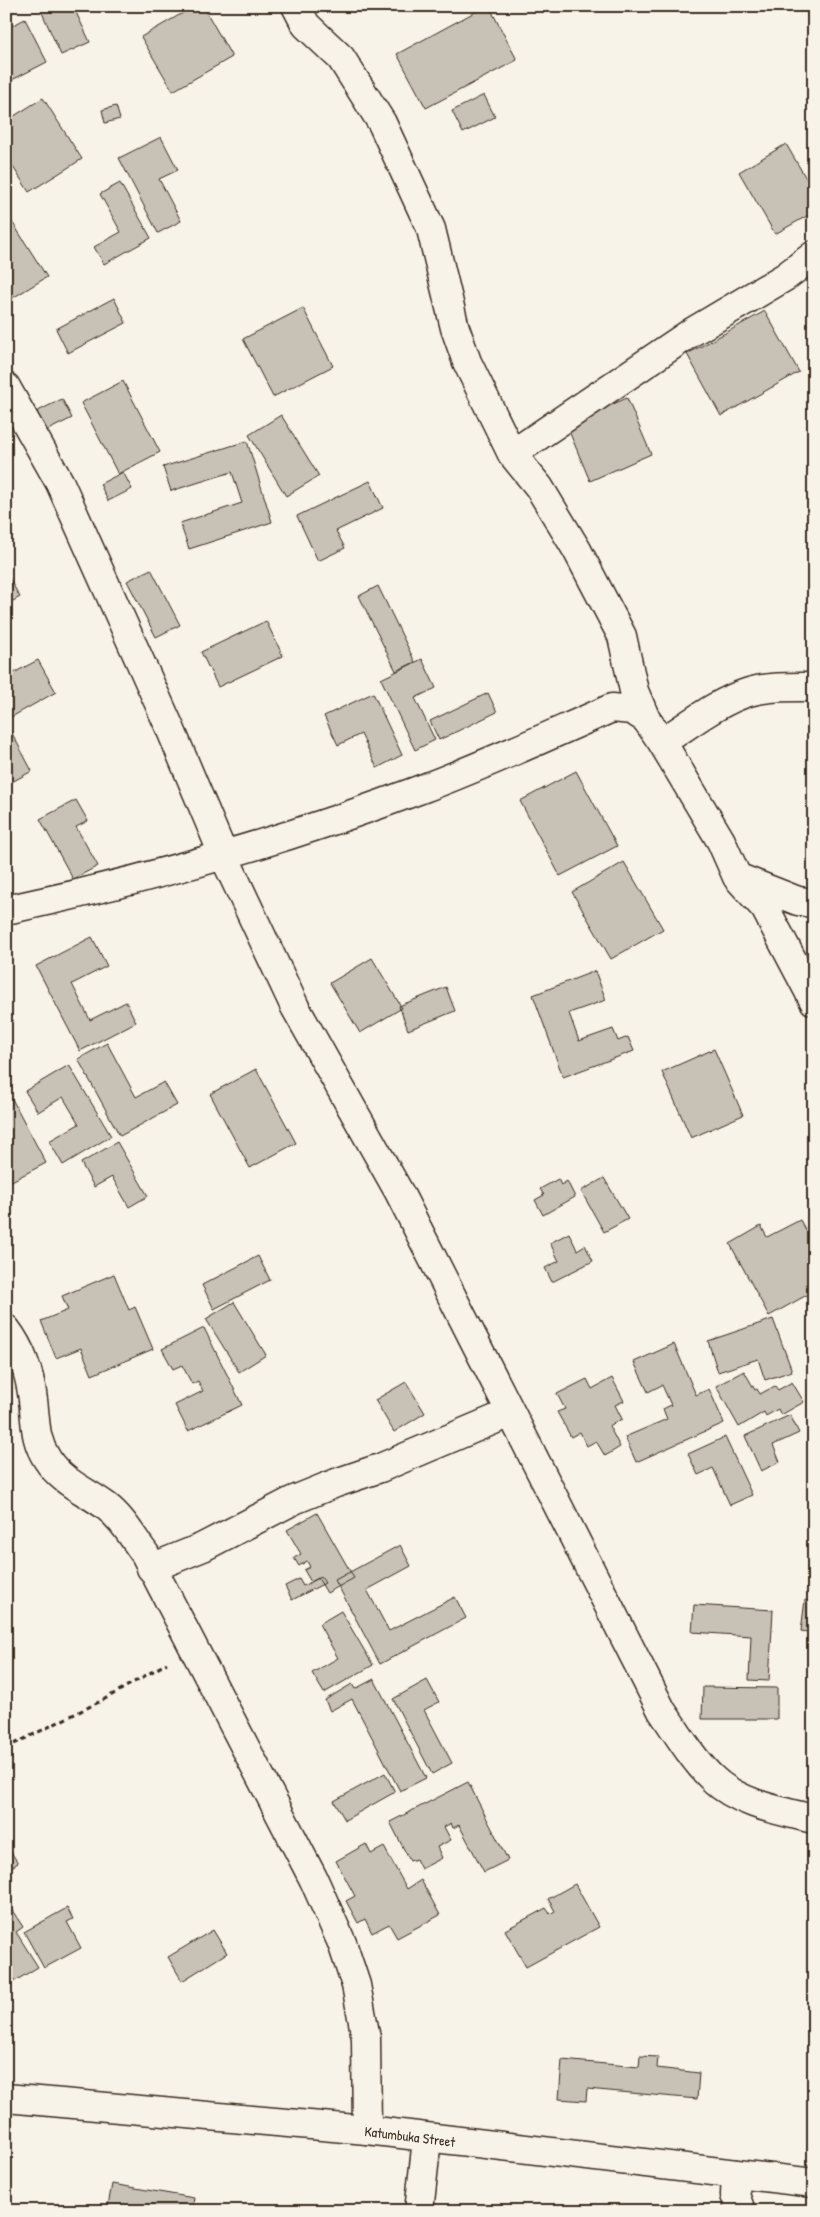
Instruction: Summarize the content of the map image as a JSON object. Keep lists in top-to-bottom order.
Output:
{
  "streets": {
    "street": ["Katumbuka Street"]
  }
}
